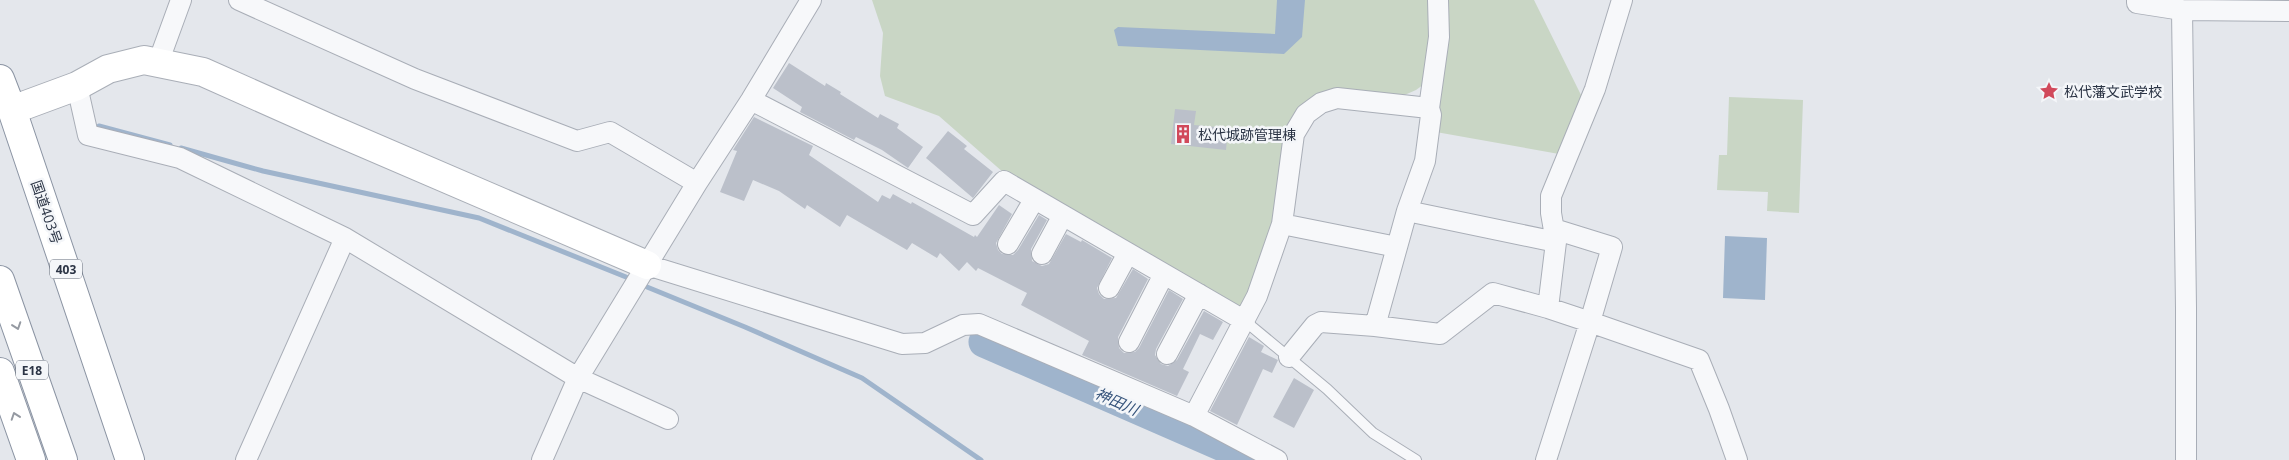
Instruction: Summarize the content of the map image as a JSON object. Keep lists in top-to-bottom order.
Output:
{
  "streets": {
    "main road": ["国道403号", "403", "E18"]
  },
  "water": ["神田川"],
  "places": {
    "place": ["松代藩文武学校"],
    "building": ["松代城跡管理棟"]
  }
}
